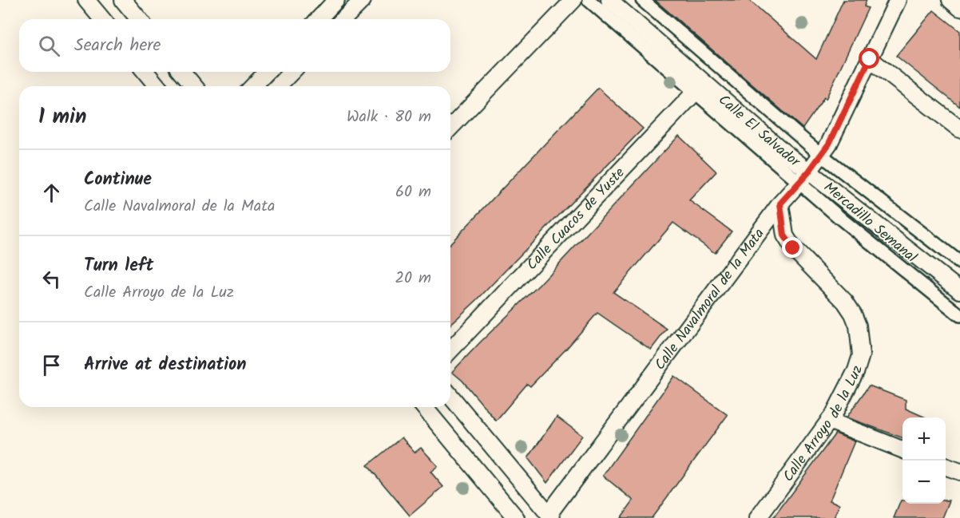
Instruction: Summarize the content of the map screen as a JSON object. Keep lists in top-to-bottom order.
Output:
{
  "streets": {
    "street": [
      "Calle El Salvador",
      "Calle Cuacos de Yuste",
      "Mercadillo Semanal",
      "Calle Navalmoral de la Mata",
      "Calle Arroyo de la Luz"
    ]
  },
  "crossings": [
    ["Calle El Salvador", "Calle Cuacos de Yuste"],
    ["Calle El Salvador", "Mercadillo Semanal"],
    ["Calle El Salvador", "Calle Navalmoral de la Mata"],
    ["Mercadillo Semanal", "Calle Navalmoral de la Mata"],
    ["Calle Navalmoral de la Mata", "Calle Arroyo de la Luz"]
  ],
  "page": {
    "search": "Search here",
    "heading": ["1 min", "Walk · 80 m"],
    "list": [
      ["Continue", "Calle Navalmoral de la Mata", "60 m"],
      ["Turn left", "Calle Arroyo de la Luz", "20 m"],
      "Arrive at destination"
    ],
    "map_buttons": ["+", "−"]
  }
}
